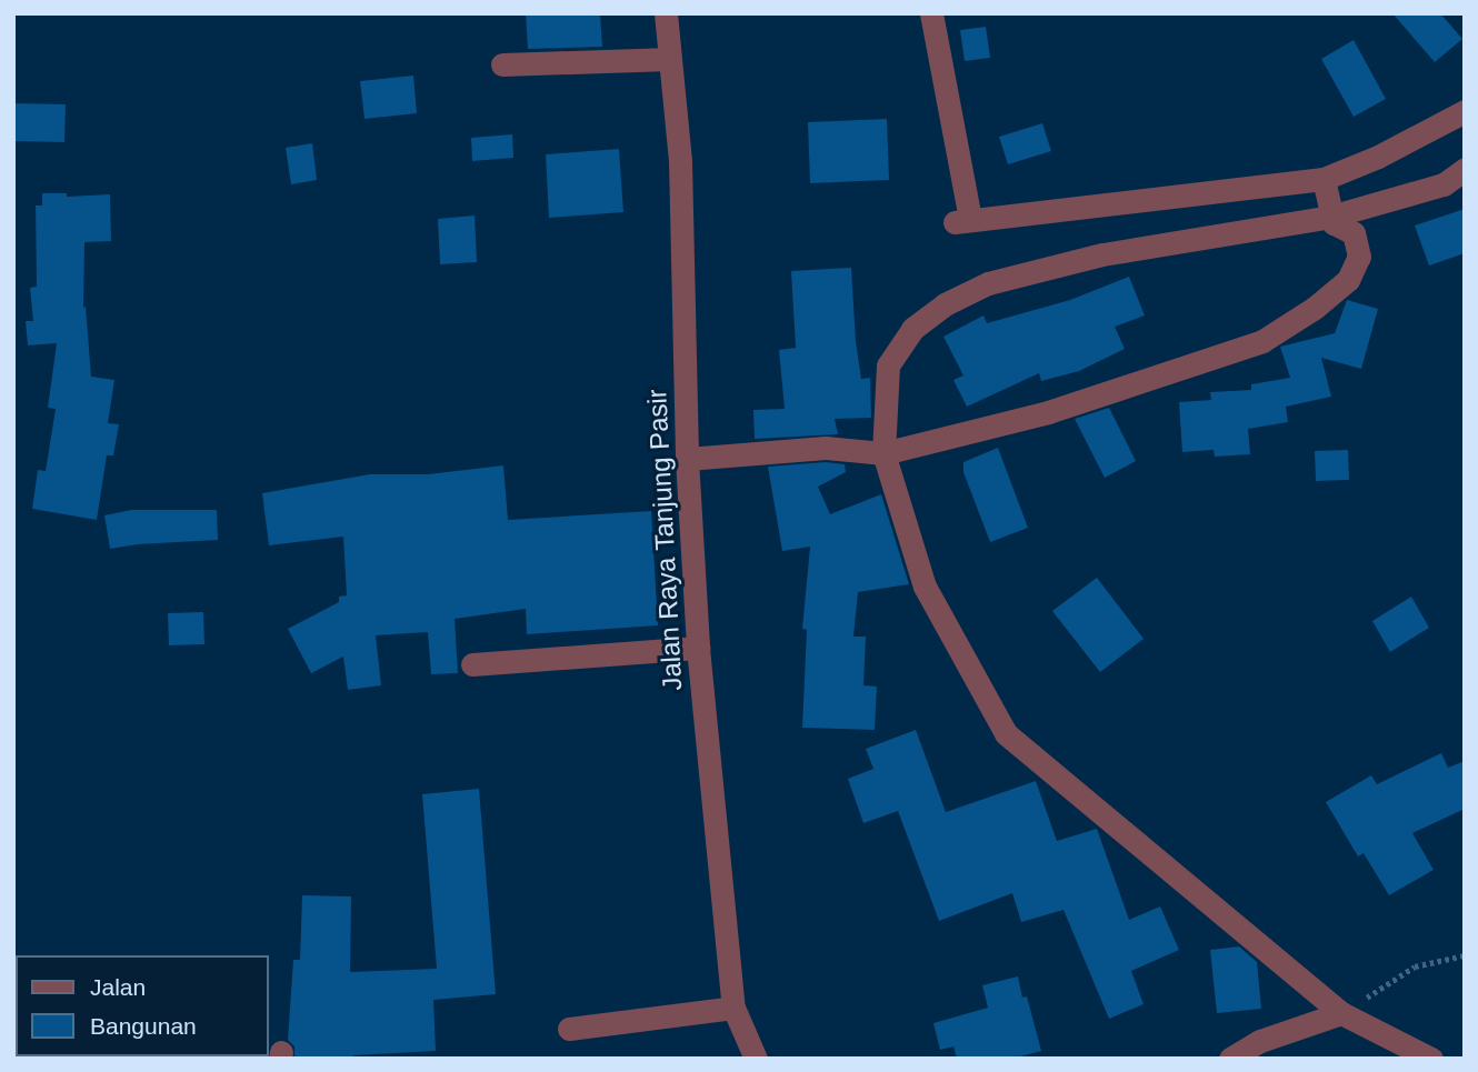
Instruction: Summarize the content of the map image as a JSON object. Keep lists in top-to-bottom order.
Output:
{
  "streets": {
    "street": ["Jalan Raya Tanjung Pasir"]
  },
  "legend": ["Jalan", "Bangunan"]
}
